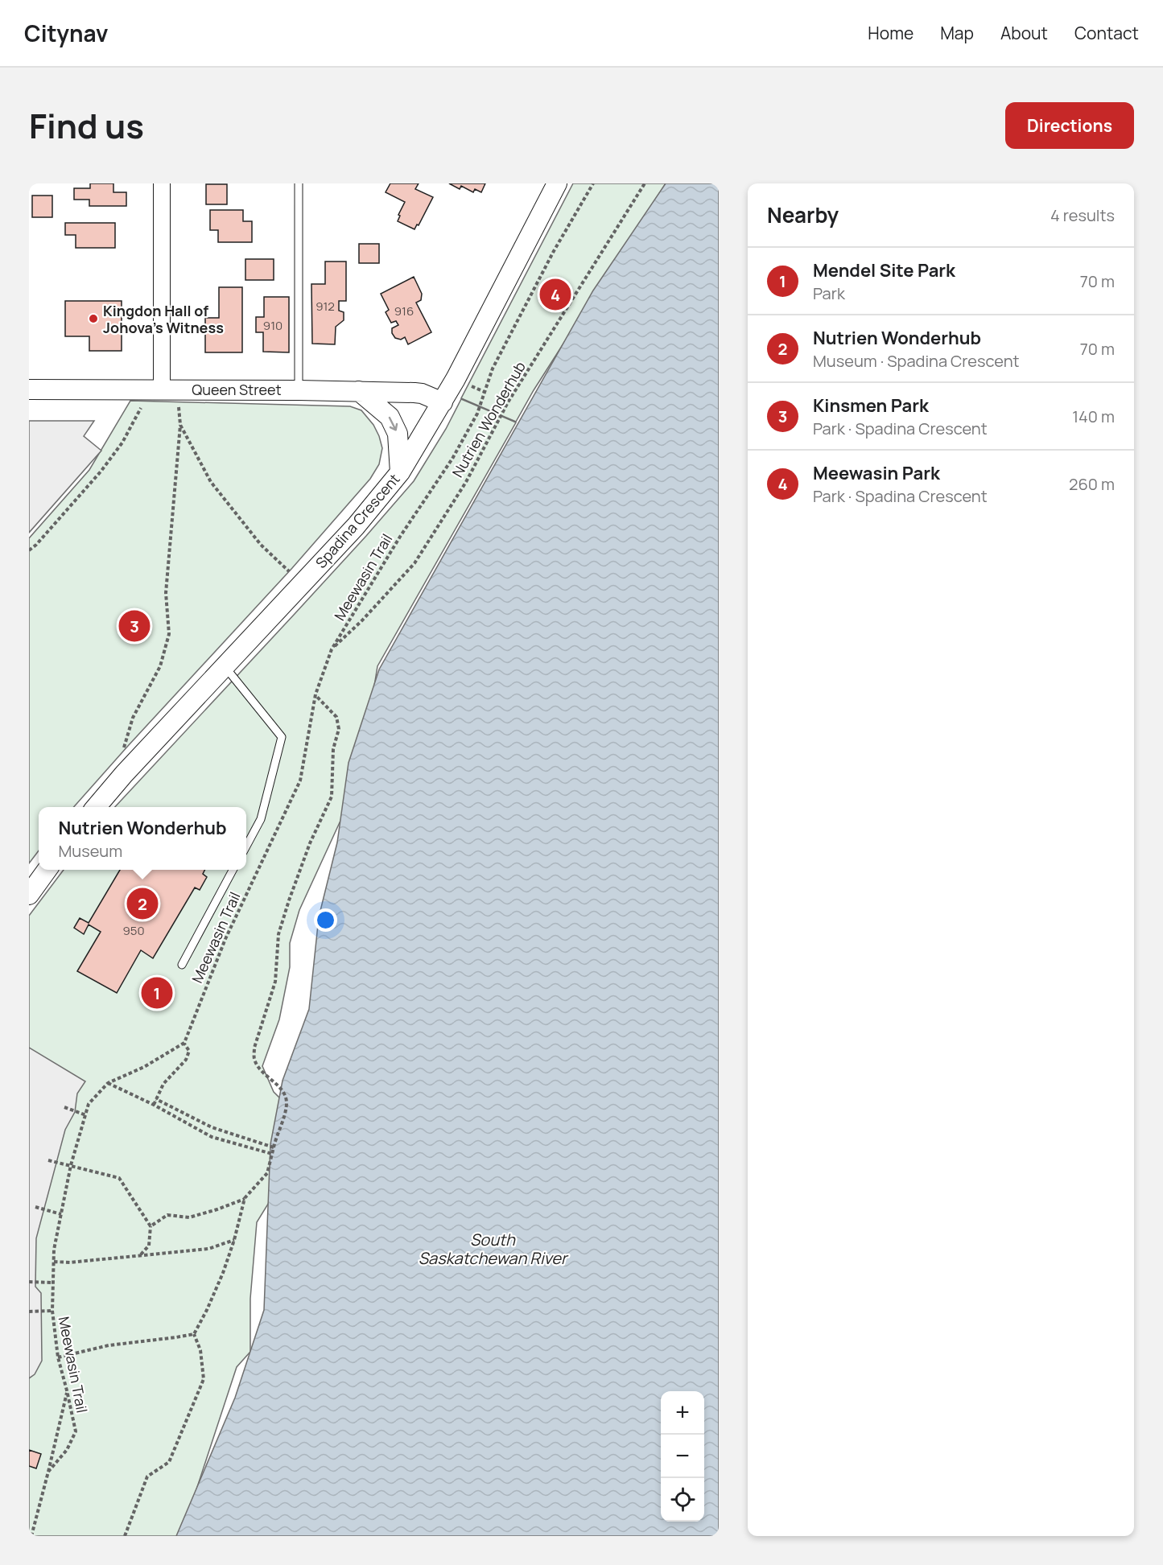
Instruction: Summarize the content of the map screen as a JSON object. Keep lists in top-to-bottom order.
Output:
{
  "streets": {
    "street": ["Queen Street", "Spadina Crescent"],
    "path": ["Nutrien Wonderhub", "Meewasin Trail"]
  },
  "crossings": [
    ["Queen Street", "Spadina Crescent"],
    ["Nutrien Wonderhub", "Meewasin Trail"]
  ],
  "water": ["South Saskatchewan River"],
  "places": ["Kingdon Hall of Johova's Witness"],
  "house_numbers": [
    "912",
    "916",
    "910",
    "950"
  ],
  "page": {
    "header": "Citynav",
    "nav": [
      "Home",
      "Map",
      "About",
      "Contact"
    ],
    "title": "Find us",
    "buttons": "Directions",
    "heading": ["Nearby", "4 results"],
    "list": [
      {
        "mark": "1",
        "name": "Mendel Site Park",
        "note": "Park",
        "value": "70 m"
      },
      {
        "mark": "2",
        "name": "Nutrien Wonderhub",
        "note": "Museum · Spadina Crescent",
        "value": "70 m"
      },
      {
        "mark": "3",
        "name": "Kinsmen Park",
        "note": "Park · Spadina Crescent",
        "value": "140 m"
      },
      {
        "mark": "4",
        "name": "Meewasin Park",
        "note": "Park · Spadina Crescent",
        "value": "260 m"
      }
    ],
    "pins": [
      "4",
      "3",
      "2",
      "1"
    ],
    "popup": ["Nutrien Wonderhub", "Museum"],
    "map_buttons": ["+", "−"]
  }
}
